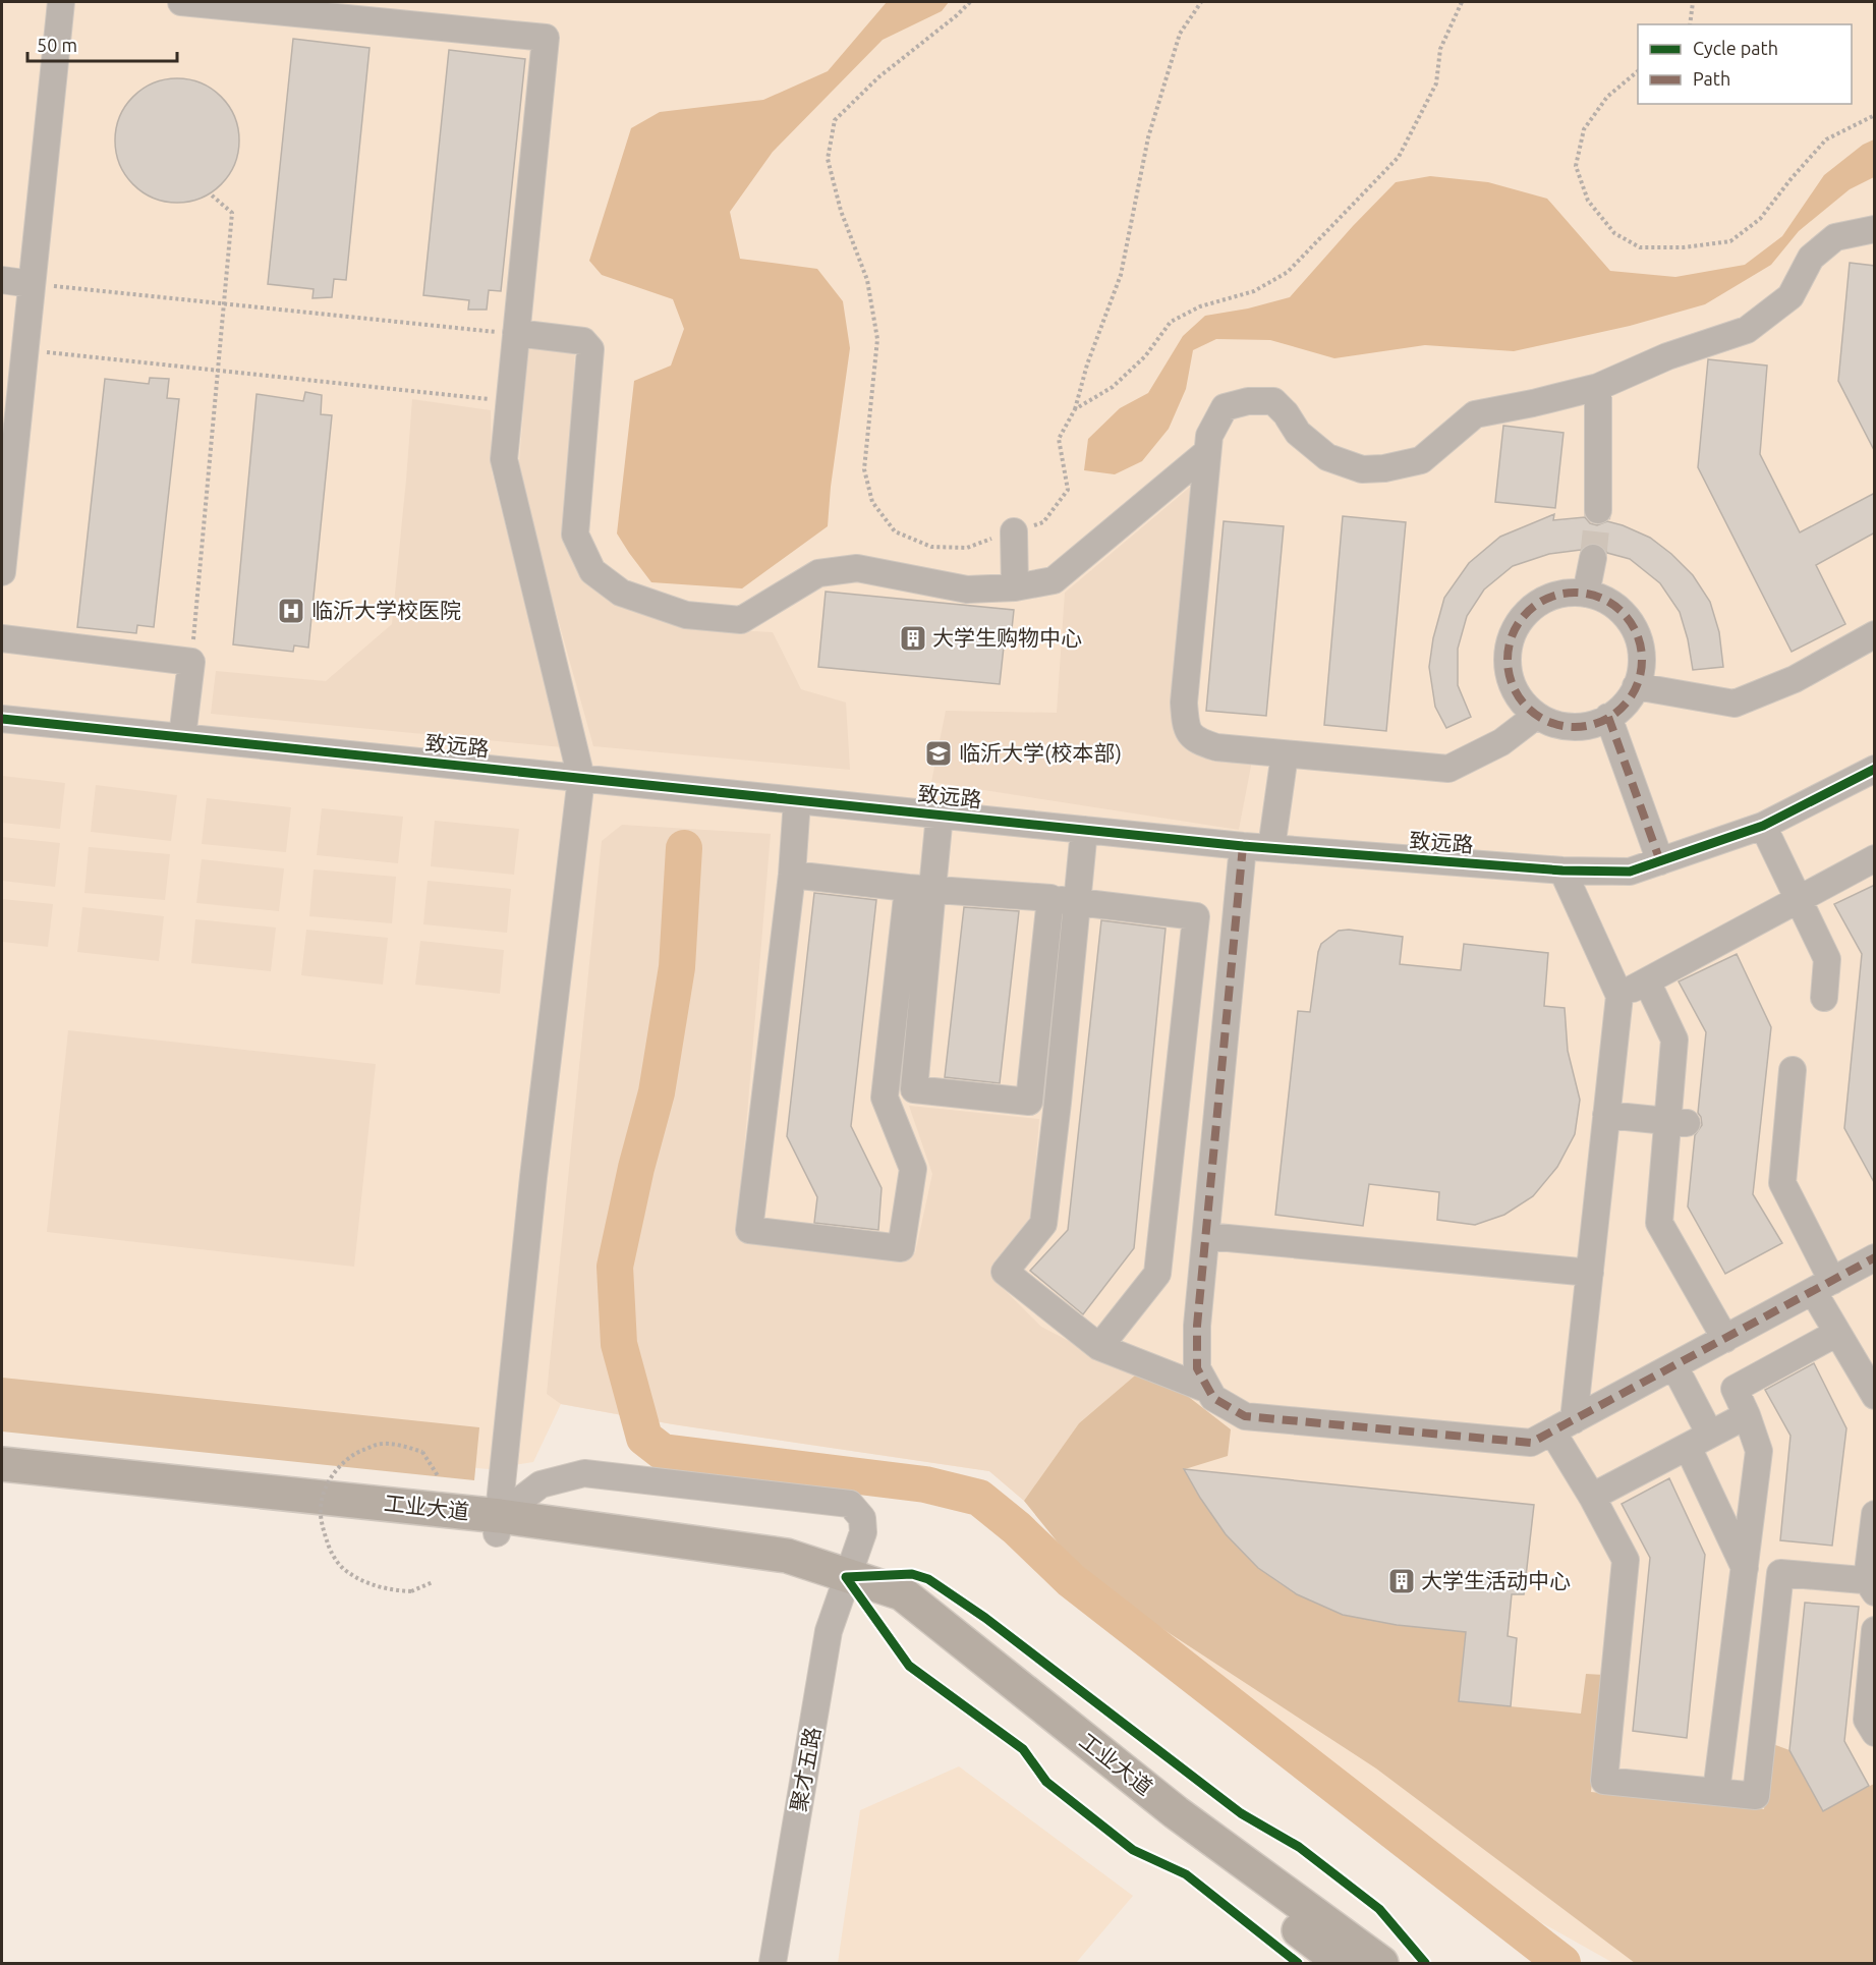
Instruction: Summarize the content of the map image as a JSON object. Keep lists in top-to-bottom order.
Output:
{
  "streets": {
    "main road": ["工业大道"],
    "street": ["致远路", "聚才五路"]
  },
  "crossings": [
    ["工业大道", "聚才五路"]
  ],
  "places": {
    "hospital": ["临沂大学校医院"],
    "building": ["大学生购物中心", "大学生活动中心"],
    "school or university": ["临沂大学(校本部)"]
  },
  "legend": ["Cycle path", "Path"],
  "scale_bar": "50 m"
}
